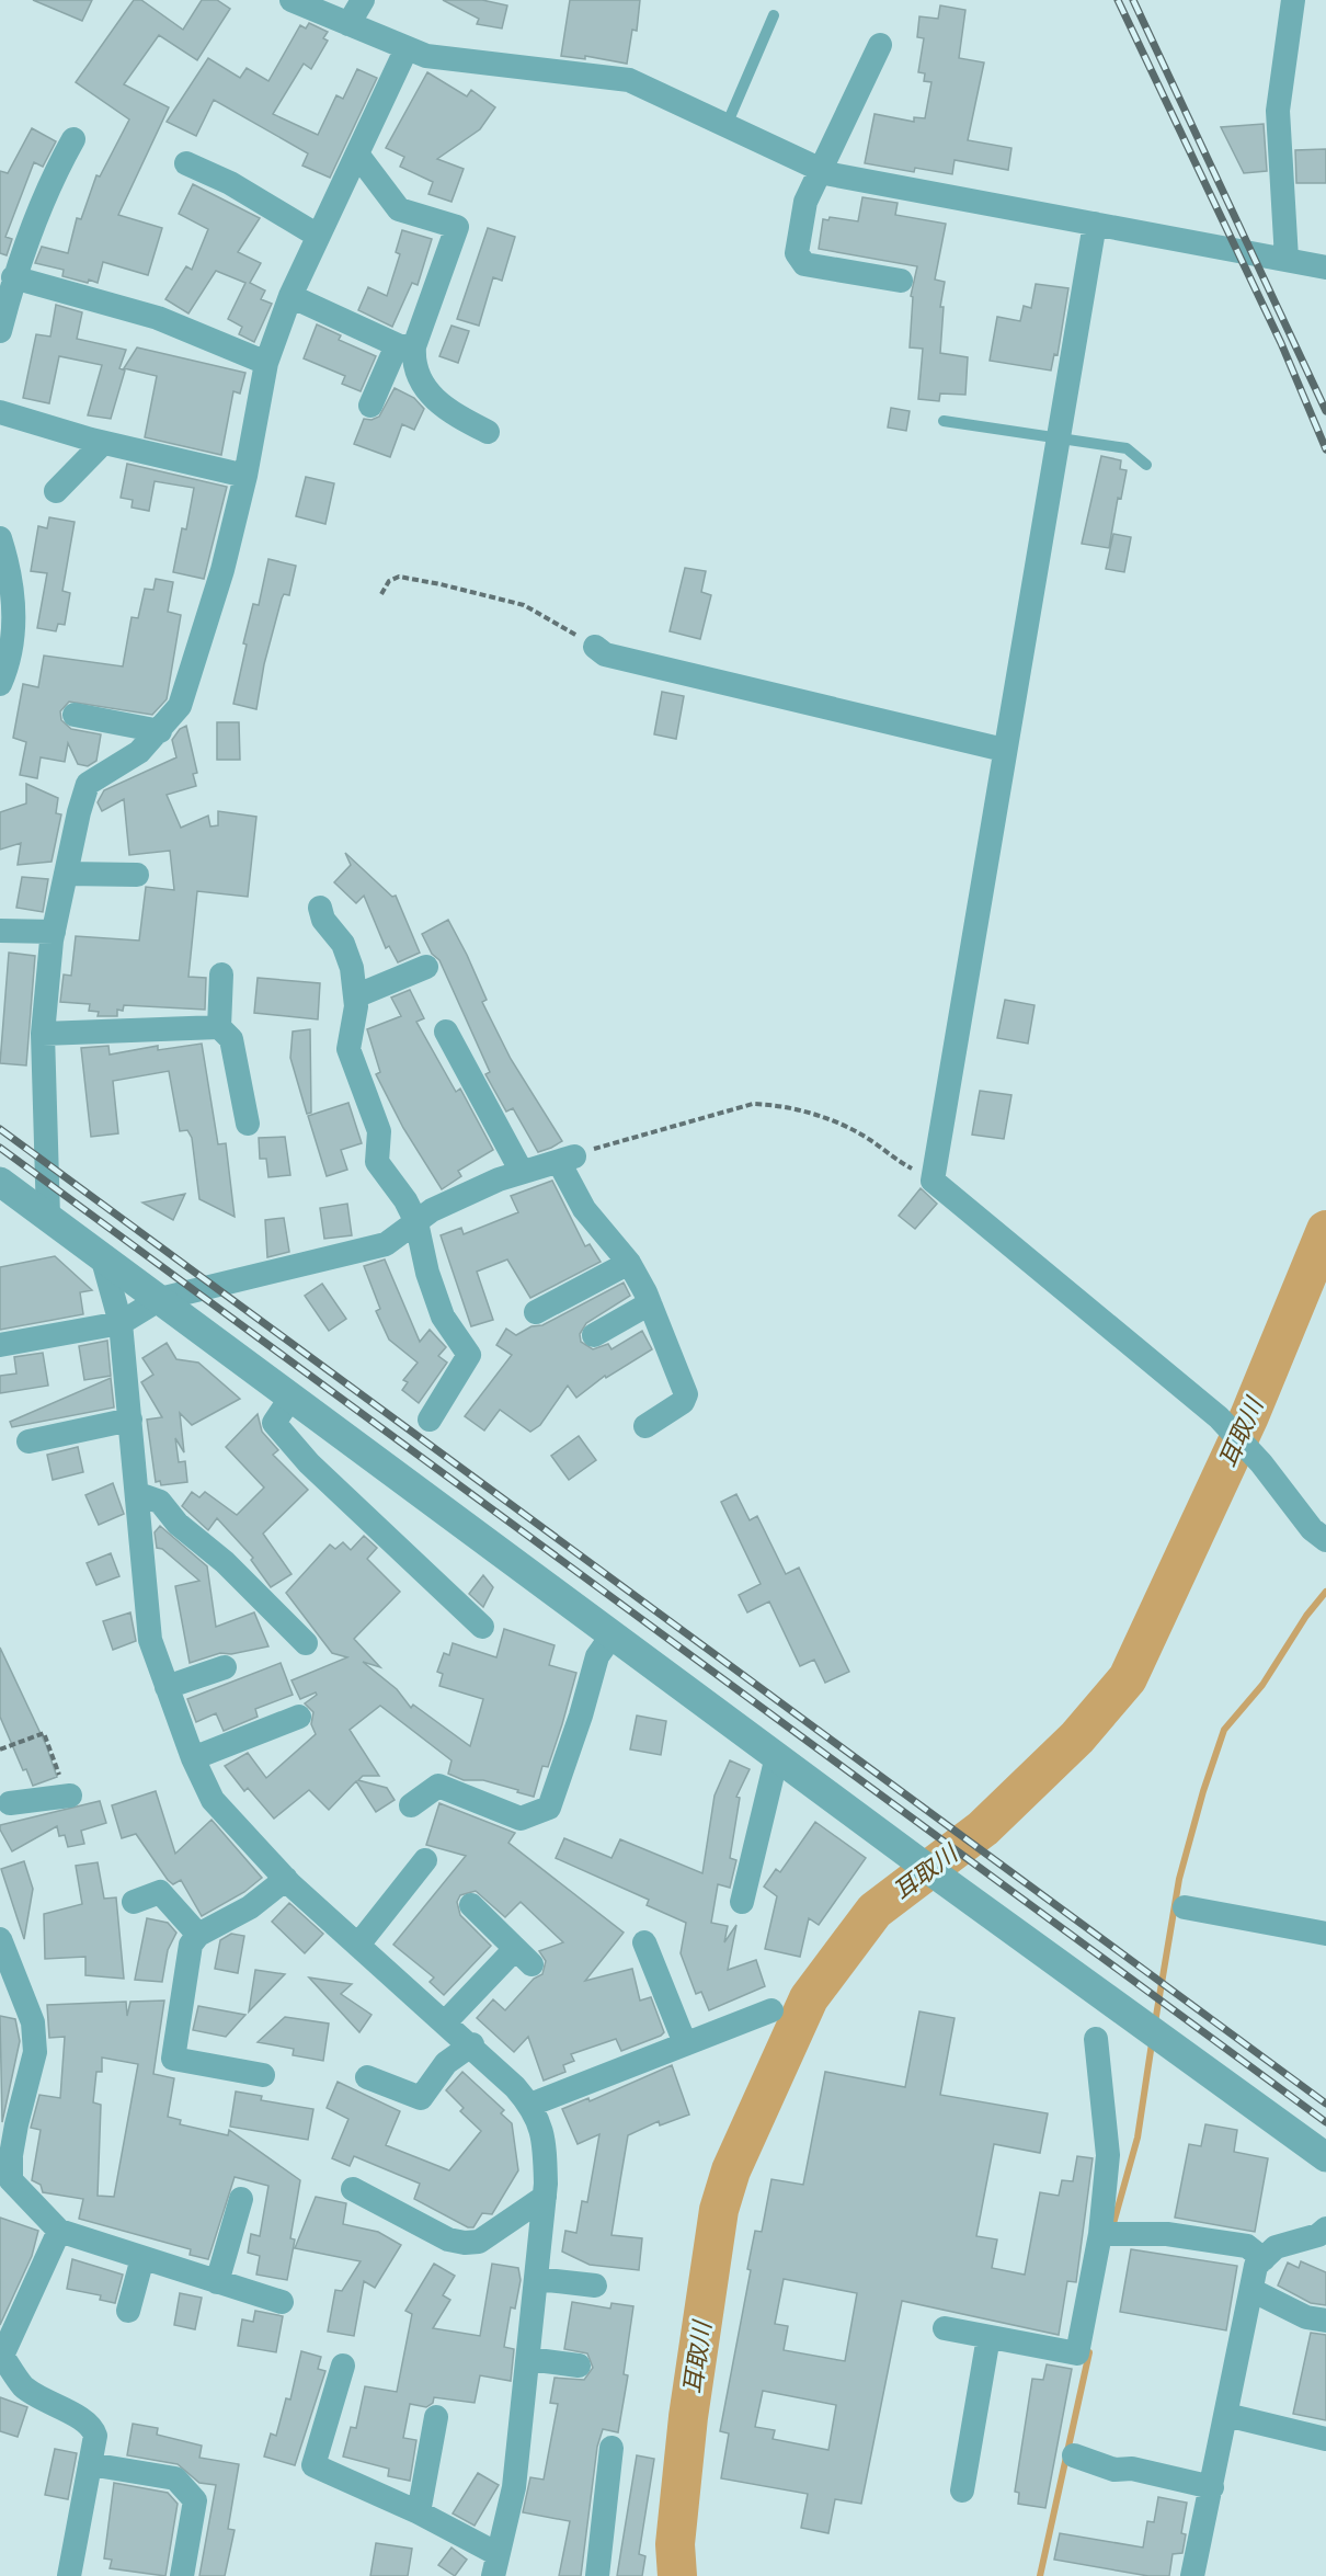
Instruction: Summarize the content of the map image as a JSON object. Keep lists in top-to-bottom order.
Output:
{
  "water": ["耳取川"]
}
